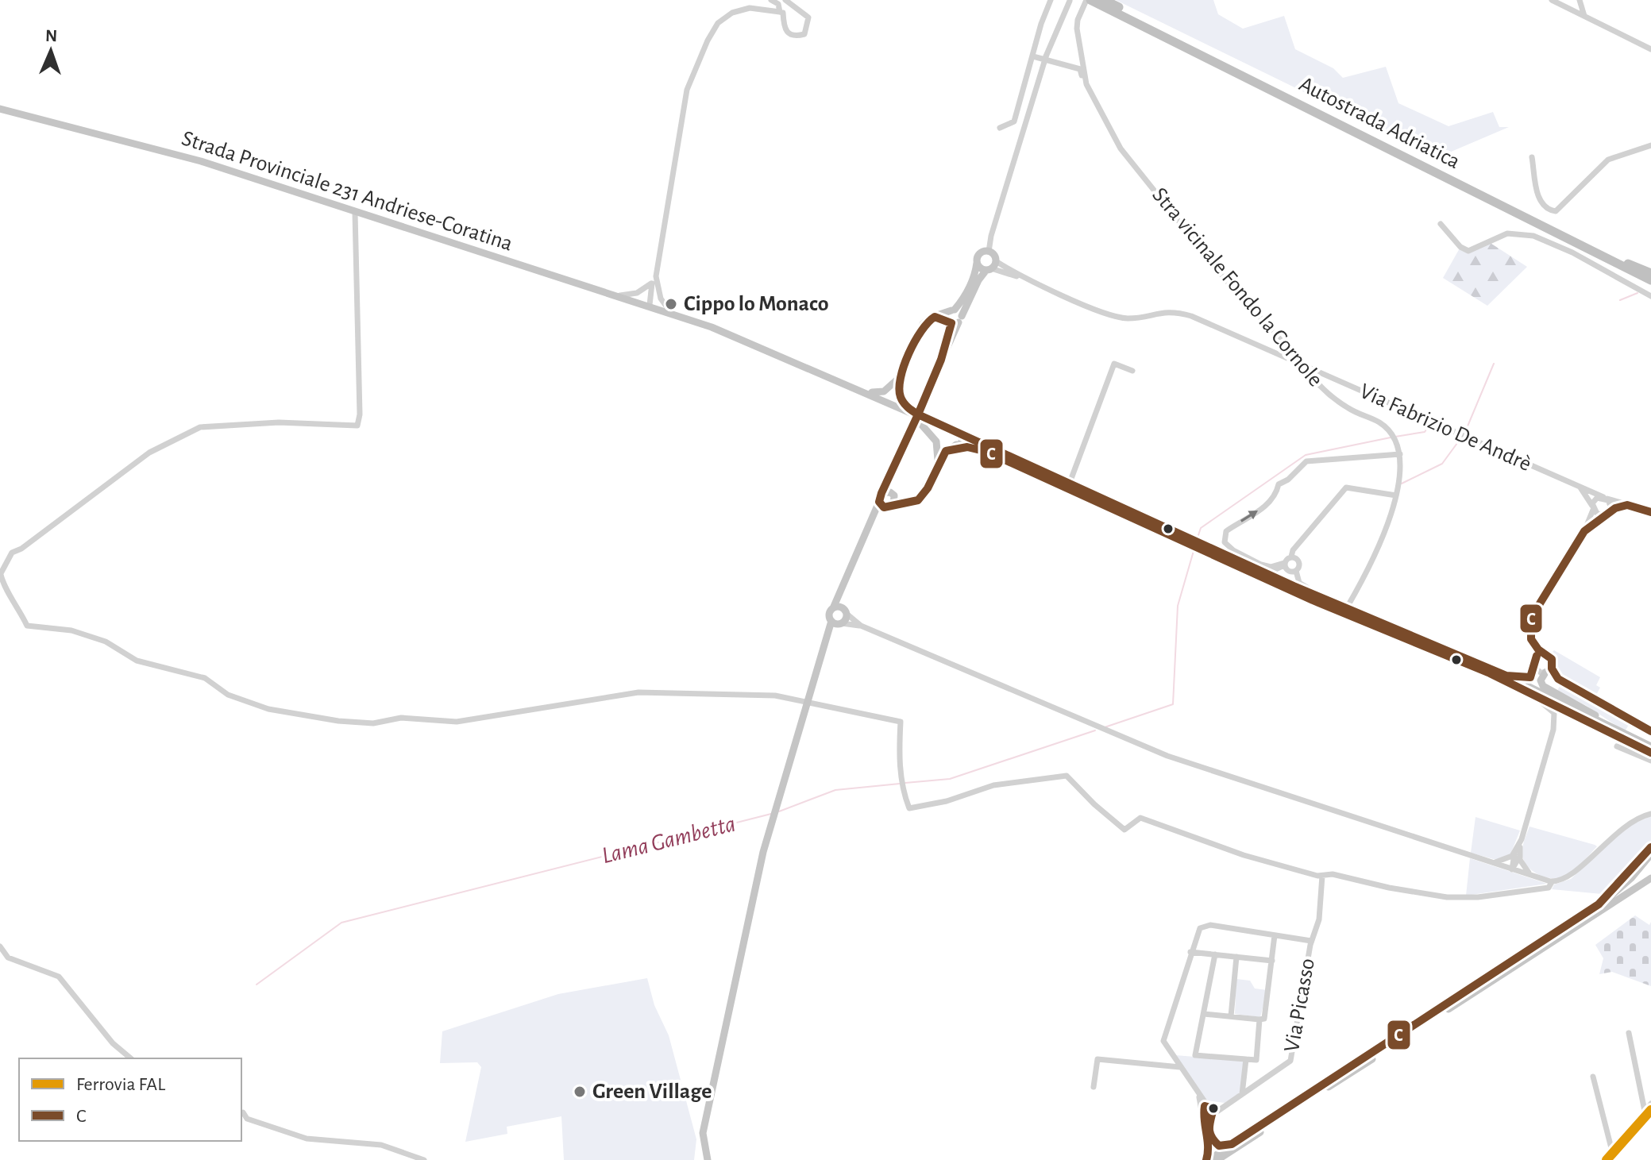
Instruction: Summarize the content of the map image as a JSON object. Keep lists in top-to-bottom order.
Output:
{
  "streets": {
    "highway": ["Autostrada Adriatica"],
    "main road": ["Strada Provinciale 231 Andriese-Coratina"],
    "street": ["Stra vicinale Fondo la Cornole", "Via Fabrizio De Andrè", "Via Picasso"]
  },
  "crossings": [
    ["Autostrada Adriatica", "Stra vicinale Fondo la Cornole"],
    ["Strada Provinciale 231 Andriese-Coratina", "Stra vicinale Fondo la Cornole"],
    ["Stra vicinale Fondo la Cornole", "Via Fabrizio De Andrè"]
  ],
  "water": ["Lama Gambetta"],
  "places": ["Cippo lo Monaco", "Green Village"],
  "lines": ["transit line C", "rail line FAL"],
  "legend": ["Ferrovia FAL", "C"],
  "north": "top"
}
